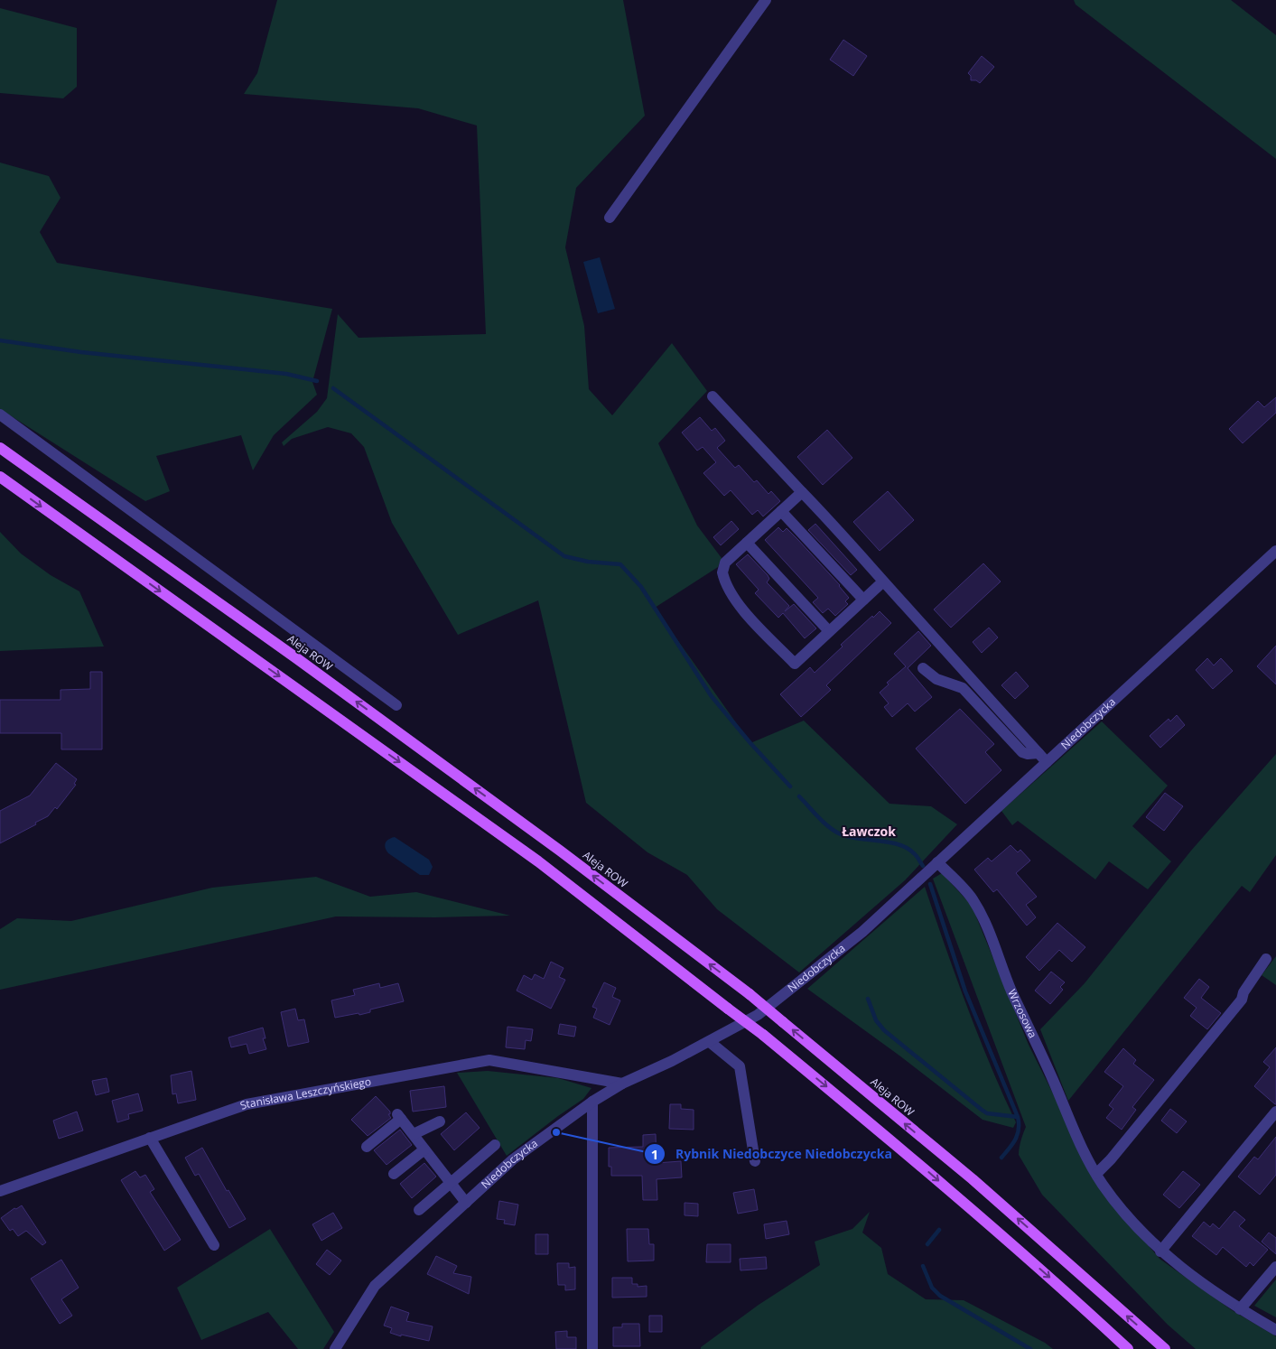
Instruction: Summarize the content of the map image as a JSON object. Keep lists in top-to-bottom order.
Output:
{
  "streets": {
    "main road": ["Aleja ROW"],
    "street": ["Niedobczycka", "Wrzosowa", "Stanisława Leszczyńskiego"]
  },
  "crossings": [
    ["Niedobczycka", "Wrzosowa"],
    ["Niedobczycka", "Stanisława Leszczyńskiego"]
  ],
  "districts": ["Ławczok"],
  "places": ["Rybnik Niedobczyce Niedobczycka"]
}
